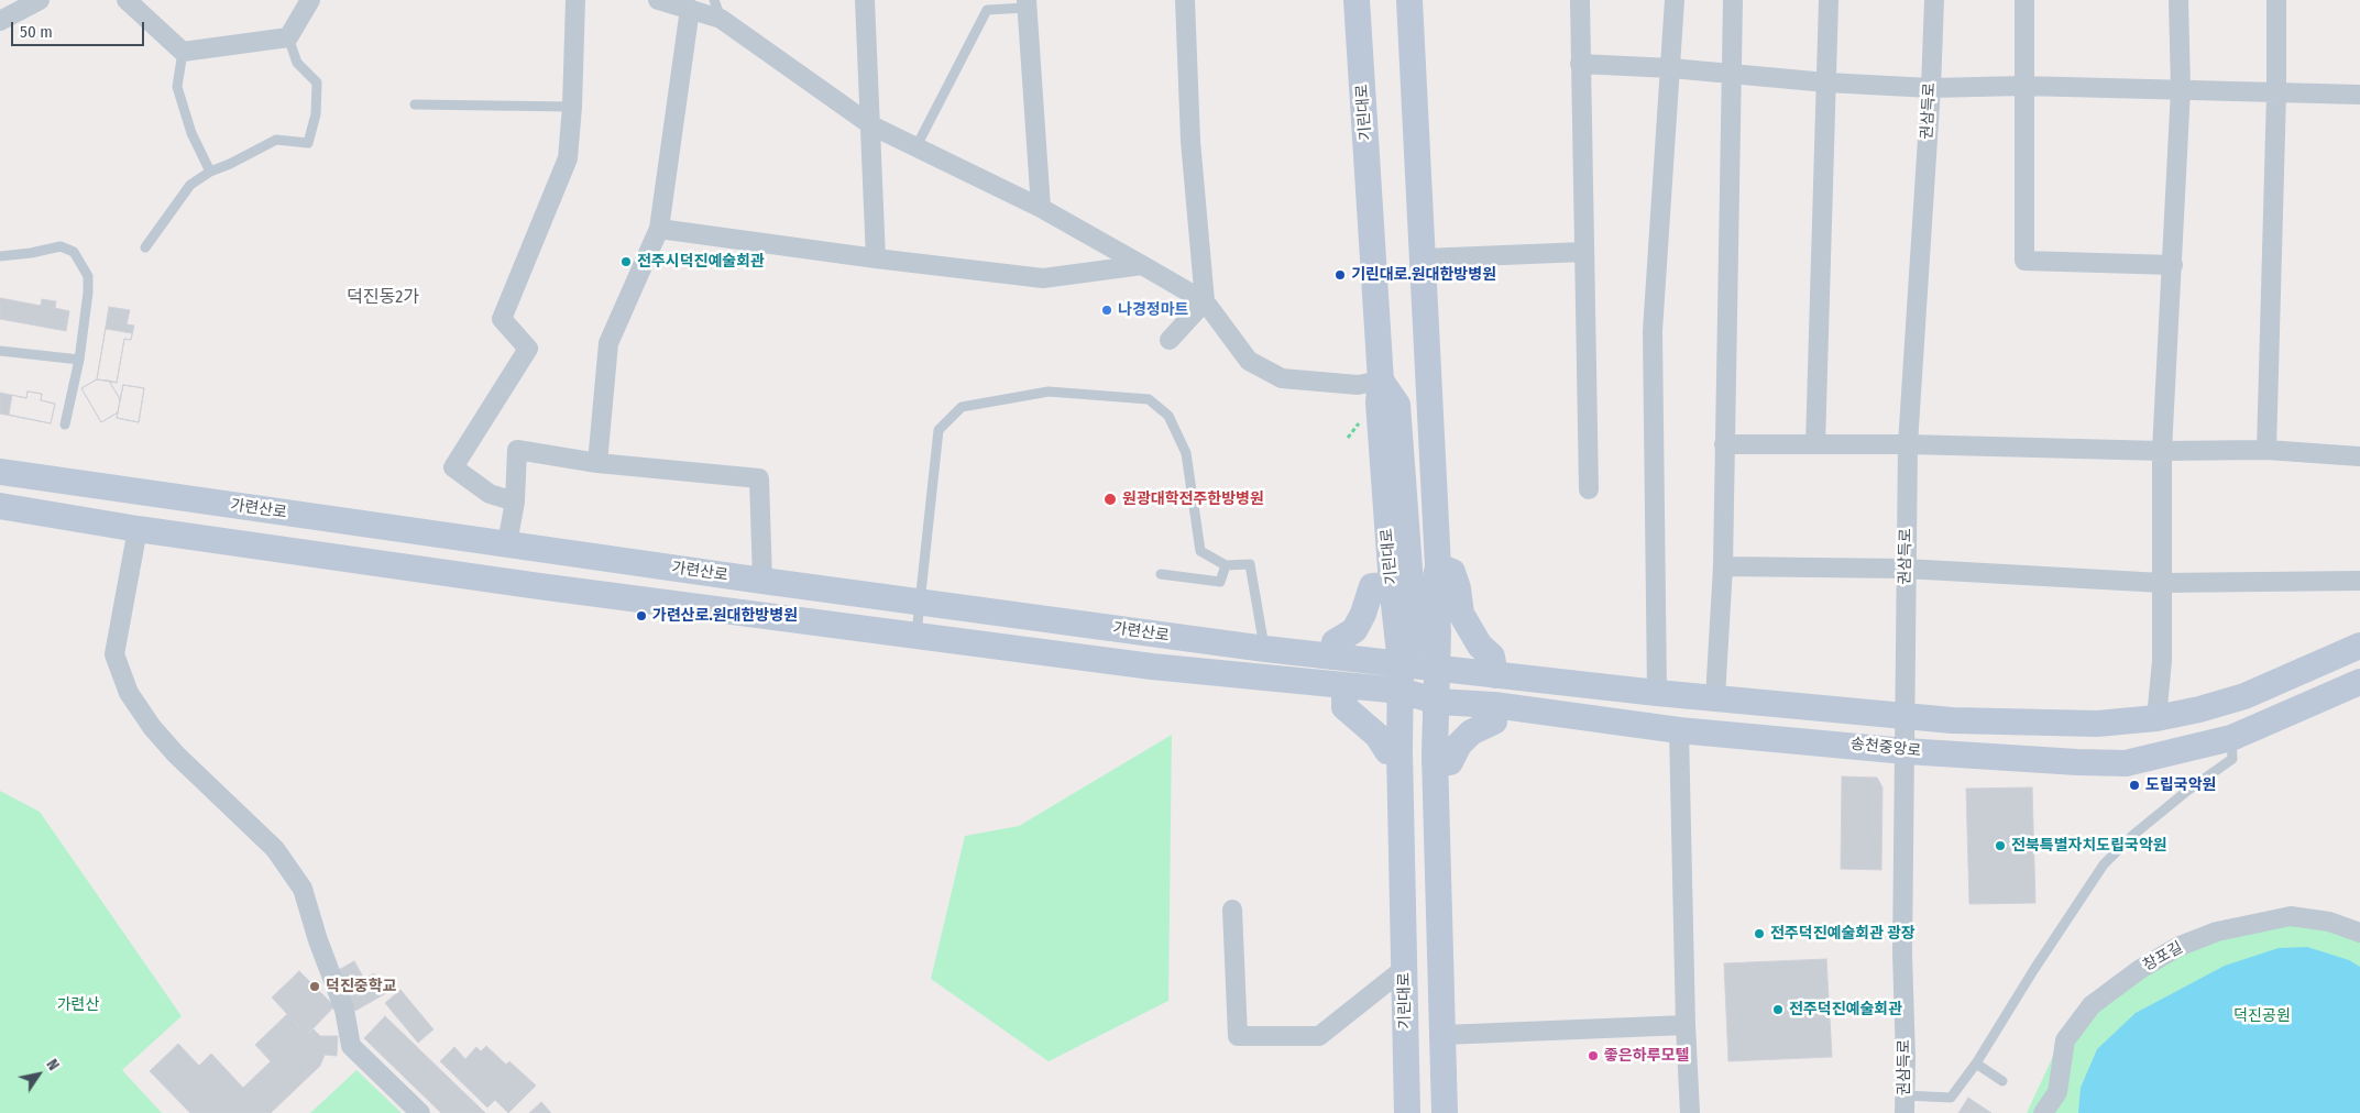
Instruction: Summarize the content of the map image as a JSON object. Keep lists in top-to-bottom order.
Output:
{
  "streets": {
    "street": [
      "권삼득로",
      "기린대로",
      "가련산로",
      "송천중앙로",
      "창포길"
    ]
  },
  "crossings": [
    ["권삼득로", "송천중앙로"],
    ["기린대로", "가련산로"],
    ["기린대로", "송천중앙로"],
    ["가련산로", "송천중앙로"]
  ],
  "districts": ["덕진동2가"],
  "parks": ["가련산", "덕진공원"],
  "places": [
    "전주시덕진예술회관",
    "기린대로.원대한방병원",
    "나경정마트",
    "원광대학전주한방병원",
    "가련산로.원대한방병원",
    "도립국악원",
    "전북특별자치도립국악원",
    "전주덕진예술회관 광장",
    "덕진중학교",
    "전주덕진예술회관",
    "좋은하루모텔"
  ],
  "scale_bar": "50 m",
  "north": "top right"
}
